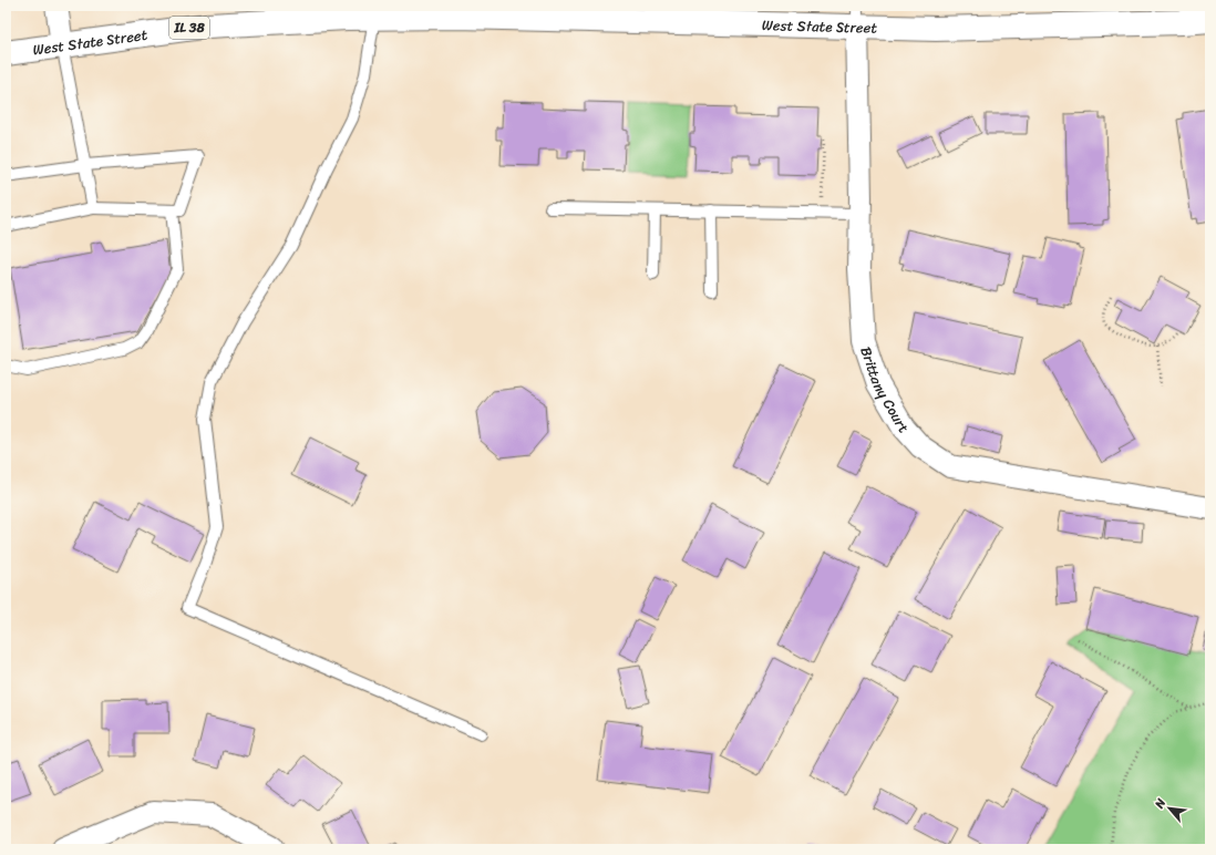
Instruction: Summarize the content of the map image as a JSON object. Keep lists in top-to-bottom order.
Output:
{
  "streets": {
    "main road": ["West State Street", "IL 38"],
    "street": ["Brittany Court"]
  },
  "crossings": [
    ["West State Street", "Brittany Court"]
  ],
  "north": "top left"
}
